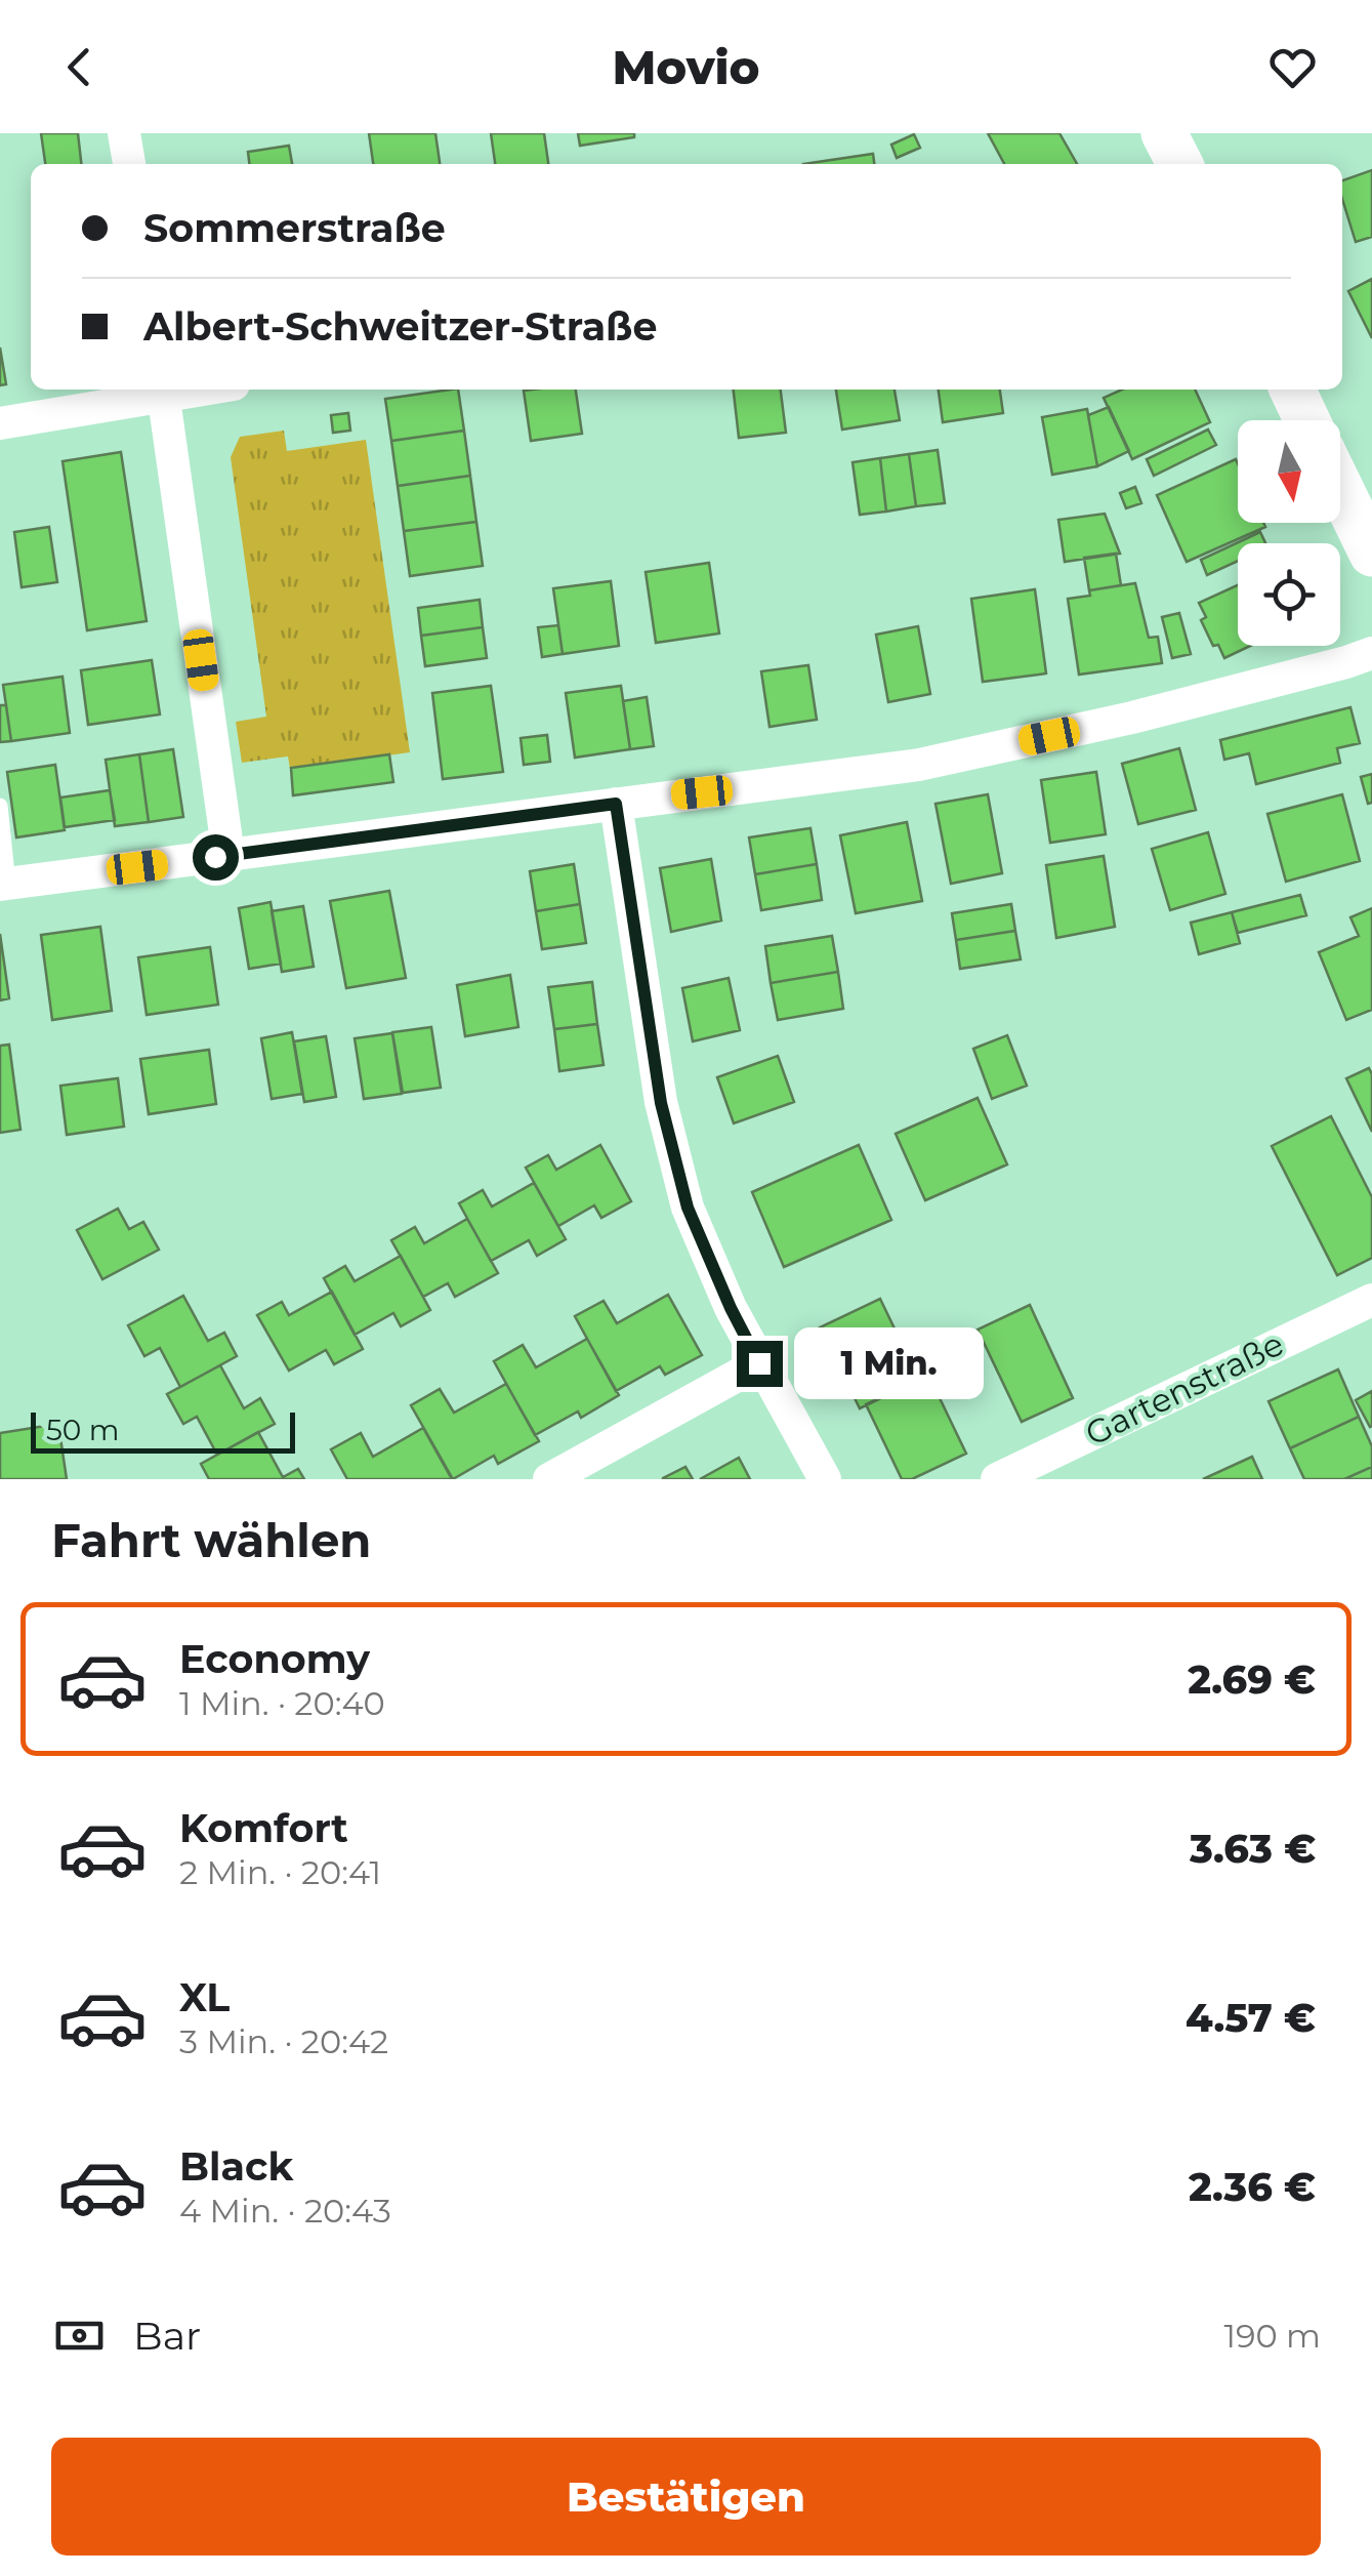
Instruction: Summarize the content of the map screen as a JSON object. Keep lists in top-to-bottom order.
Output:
{
  "streets": {
    "street": ["Gartenstraße"]
  },
  "scale_bar": "50 m",
  "north": "bottom",
  "page": {
    "header": "Movio",
    "banner": ["Sommerstraße", "Albert-Schweitzer-Straße"],
    "bubble": "1 Min.",
    "scale": "50 m",
    "heading": "Fahrt wählen",
    "list": [
      {
        "name": "Economy",
        "note": "1 Min. · 20:40",
        "value": "2.69 €"
      },
      {
        "name": "Komfort",
        "note": "2 Min. · 20:41",
        "value": "3.63 €"
      },
      {
        "name": "XL",
        "note": "3 Min. · 20:42",
        "value": "4.57 €"
      },
      {
        "name": "Black",
        "note": "4 Min. · 20:43",
        "value": "2.36 €"
      }
    ],
    "pay": ["Bar", "190 m"],
    "buttons": "Bestätigen"
  }
}
